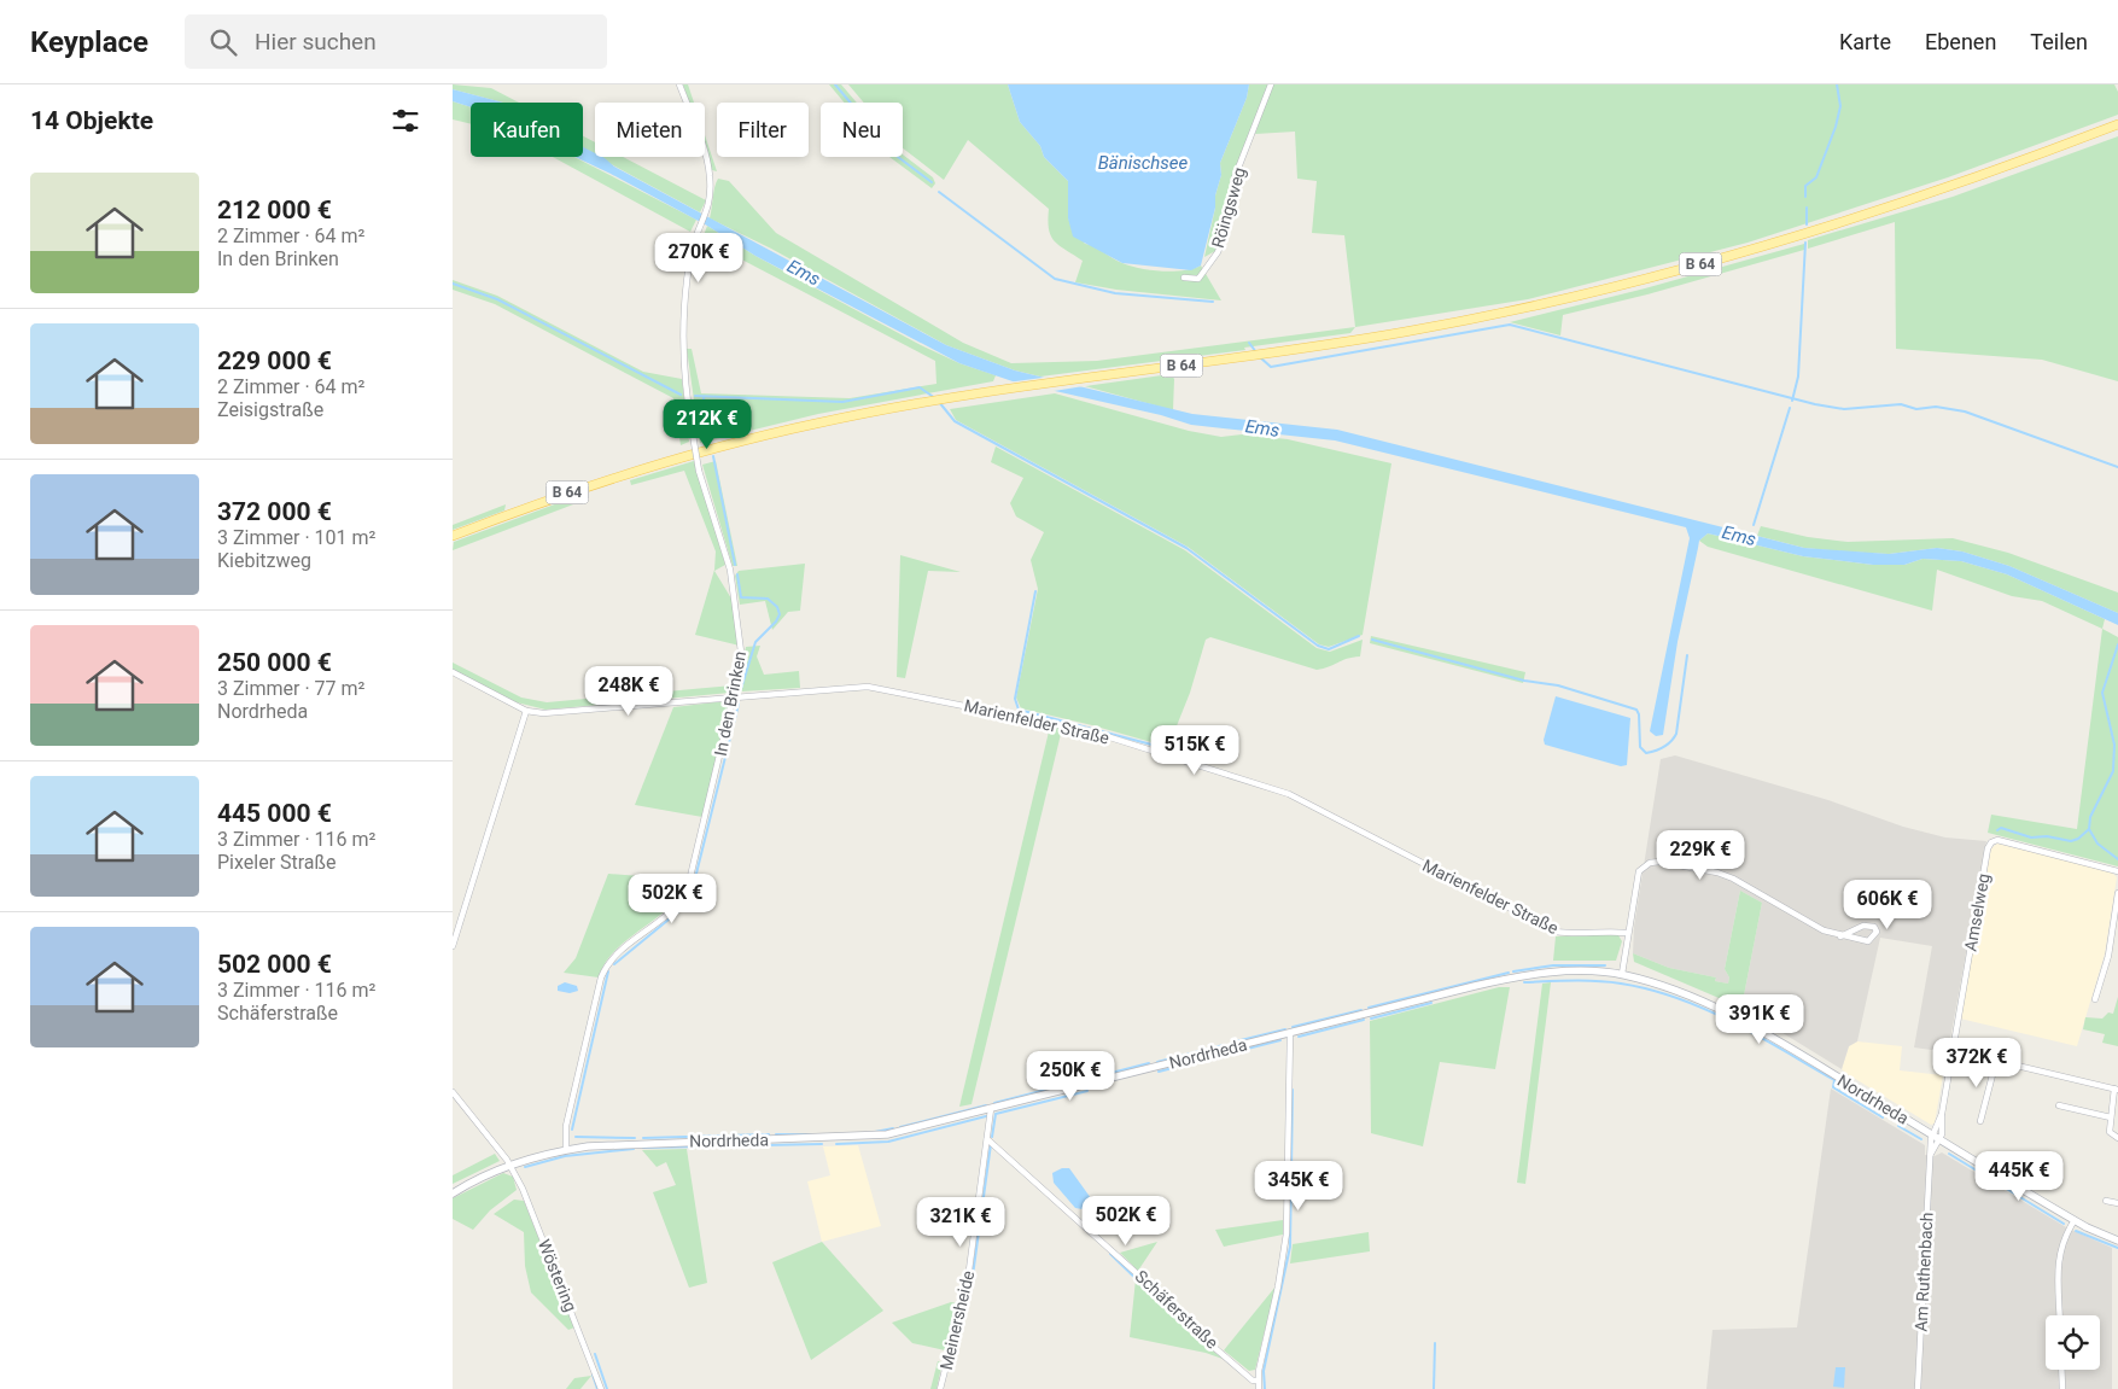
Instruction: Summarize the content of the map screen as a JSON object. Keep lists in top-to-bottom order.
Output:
{
  "streets": {
    "main road": ["B 64", "Nordrheda"],
    "street": [
      "Röingsweg",
      "In den Brinken",
      "Marienfelder Straße",
      "Amselweg",
      "Am Ruthenbach",
      "Wöstering",
      "Schäferstraße",
      "Meinersheide"
    ]
  },
  "crossings": [
    ["In den Brinken", "Marienfelder Straße"],
    ["In den Brinken", "Nordrheda"],
    ["Amselweg", "Nordrheda"],
    ["Amselweg", "Am Ruthenbach"],
    ["Nordrheda", "Am Ruthenbach"],
    ["Nordrheda", "Wöstering"],
    ["Nordrheda", "Meinersheide"],
    ["Schäferstraße", "Meinersheide"]
  ],
  "water": ["Bänischsee", "Ems"],
  "page": {
    "header": "Keyplace",
    "search": "Hier suchen",
    "nav": ["Karte", "Ebenen", "Teilen"],
    "heading": "14 Objekte",
    "chip": [
      "Kaufen",
      "Mieten",
      "Filter",
      "Neu"
    ],
    "list": [
      {
        "name": "212 000 €",
        "note": "2 Zimmer · 64 m² · In den Brinken"
      },
      {
        "name": "229 000 €",
        "note": "2 Zimmer · 64 m² · Zeisigstraße"
      },
      {
        "name": "372 000 €",
        "note": "3 Zimmer · 101 m² · Kiebitzweg"
      },
      {
        "name": "250 000 €",
        "note": "3 Zimmer · 77 m² · Nordrheda"
      },
      {
        "name": "445 000 €",
        "note": "3 Zimmer · 116 m² · Pixeler Straße"
      },
      {
        "name": "502 000 €",
        "note": "3 Zimmer · 116 m² · Schäferstraße"
      }
    ],
    "price": [
      "270K €",
      "212K €",
      "248K €",
      "515K €",
      "229K €",
      "502K €",
      "606K €",
      "391K €",
      "372K €",
      "250K €",
      "445K €",
      "345K €",
      "502K €",
      "321K €"
    ]
  }
}
